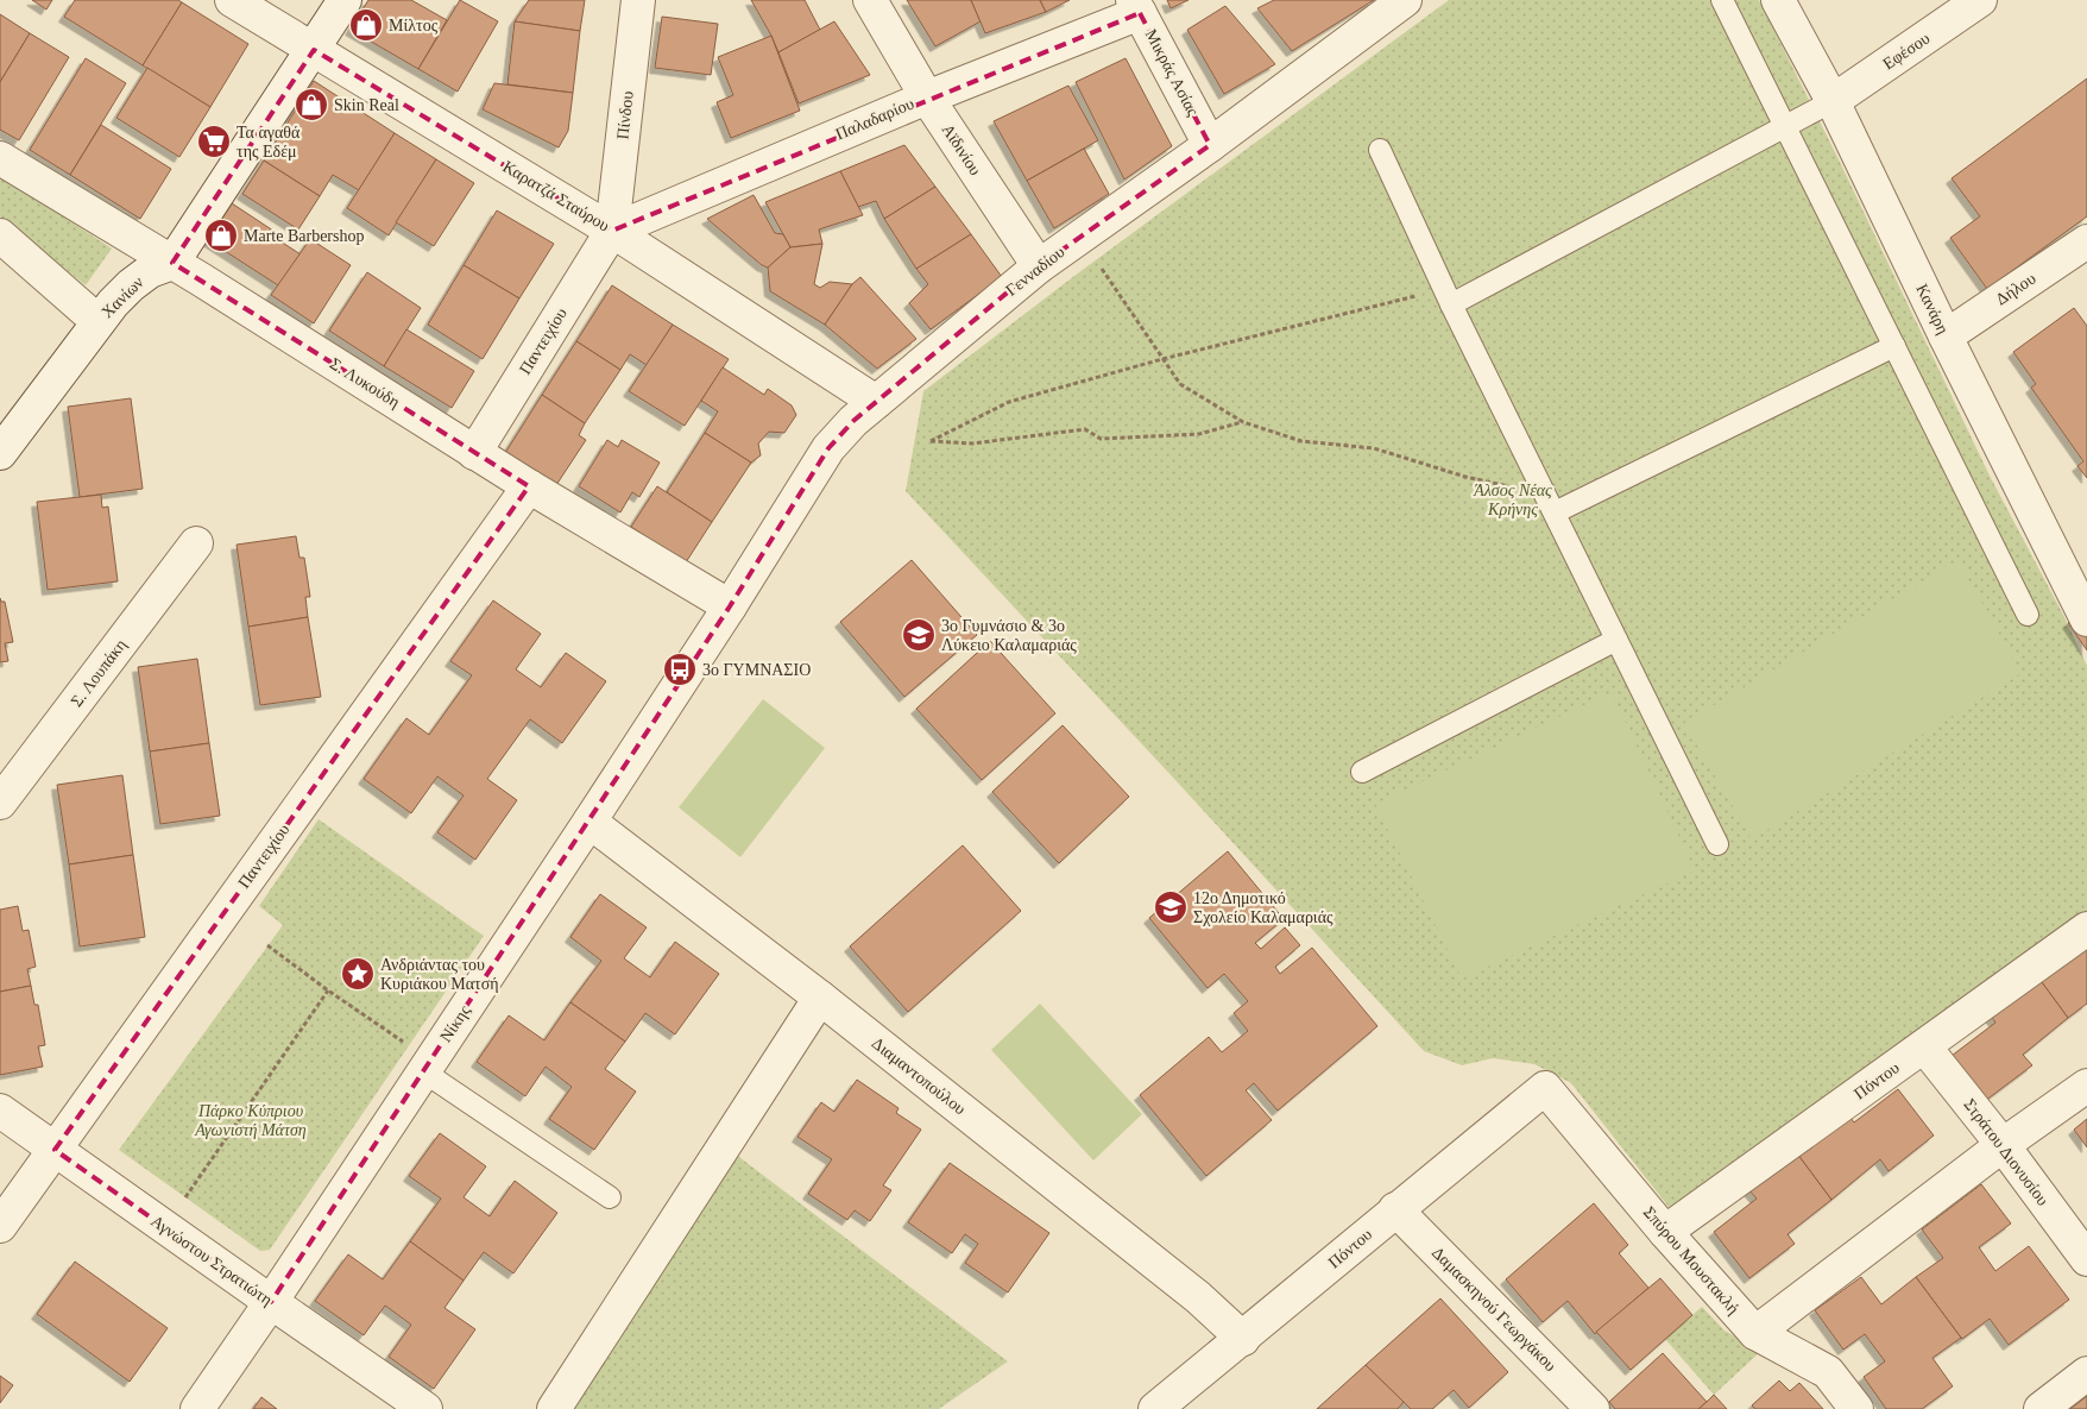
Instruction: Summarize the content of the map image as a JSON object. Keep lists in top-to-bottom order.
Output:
{
  "streets": {
    "street": [
      "Εφέσου",
      "Μικράς Ασίας",
      "Πίνδου",
      "Παλαδαρίου",
      "Αϊδινίου",
      "Καρατζά Σταύρου",
      "Γενναδίου",
      "Δήλου",
      "Χανίων",
      "Κανάρη",
      "Παντειχίου",
      "Σ. Λυκούδη",
      "Σ. Λουπάκη",
      "Νίκης",
      "Διαμαντοπούλου",
      "Πόντου",
      "Στράτου Διονυσίου",
      "Αγνώστου Στρατιώτη",
      "Σπύρου Μουστακλή",
      "Δαμασκηνού Γεωργάκου"
    ]
  },
  "crossings": [
    ["Εφέσου", "Κανάρη"],
    ["Μικράς Ασίας", "Παλαδαρίου"],
    ["Μικράς Ασίας", "Γενναδίου"],
    ["Πίνδου", "Παλαδαρίου"],
    ["Πίνδου", "Καρατζά Σταύρου"],
    ["Πίνδου", "Παντειχίου"],
    ["Παλαδαρίου", "Αϊδινίου"],
    ["Παλαδαρίου", "Καρατζά Σταύρου"],
    ["Παλαδαρίου", "Παντειχίου"],
    ["Αϊδινίου", "Γενναδίου"],
    ["Καρατζά Σταύρου", "Γενναδίου"],
    ["Καρατζά Σταύρου", "Παντειχίου"],
    ["Γενναδίου", "Σ. Λυκούδη"],
    ["Γενναδίου", "Νίκης"],
    ["Δήλου", "Κανάρη"],
    ["Χανίων", "Σ. Λυκούδη"],
    ["Παντειχίου", "Σ. Λυκούδη"],
    ["Παντειχίου", "Αγνώστου Στρατιώτη"],
    ["Σ. Λυκούδη", "Νίκης"],
    ["Νίκης", "Διαμαντοπούλου"],
    ["Νίκης", "Αγνώστου Στρατιώτη"],
    ["Διαμαντοπούλου", "Πόντου"],
    ["Πόντου", "Στράτου Διονυσίου"],
    ["Πόντου", "Σπύρου Μουστακλή"],
    ["Πόντου", "Δαμασκηνού Γεωργάκου"]
  ],
  "parks": ["Άλσος Νέας Κρήνης", "Πάρκο Κύπριου Αγωνιστή Μάτση"],
  "places": {
    "shop": ["Μίλτος", "Skin Real", "Marte Barbershop"],
    "supermarket": ["Τα αγαθά της Εδέμ"],
    "school or university": ["3ο Γυμνάσιο & 3ο Λύκειο Καλαμαριάς", "12ο Δημοτικό Σχολείο Καλαμαριάς"],
    "bus stop": ["3ο ΓΥΜΝΑΣΙΟ"],
    "place": ["Ανδριάντας του Κυριάκου Ματσή"]
  }
}
